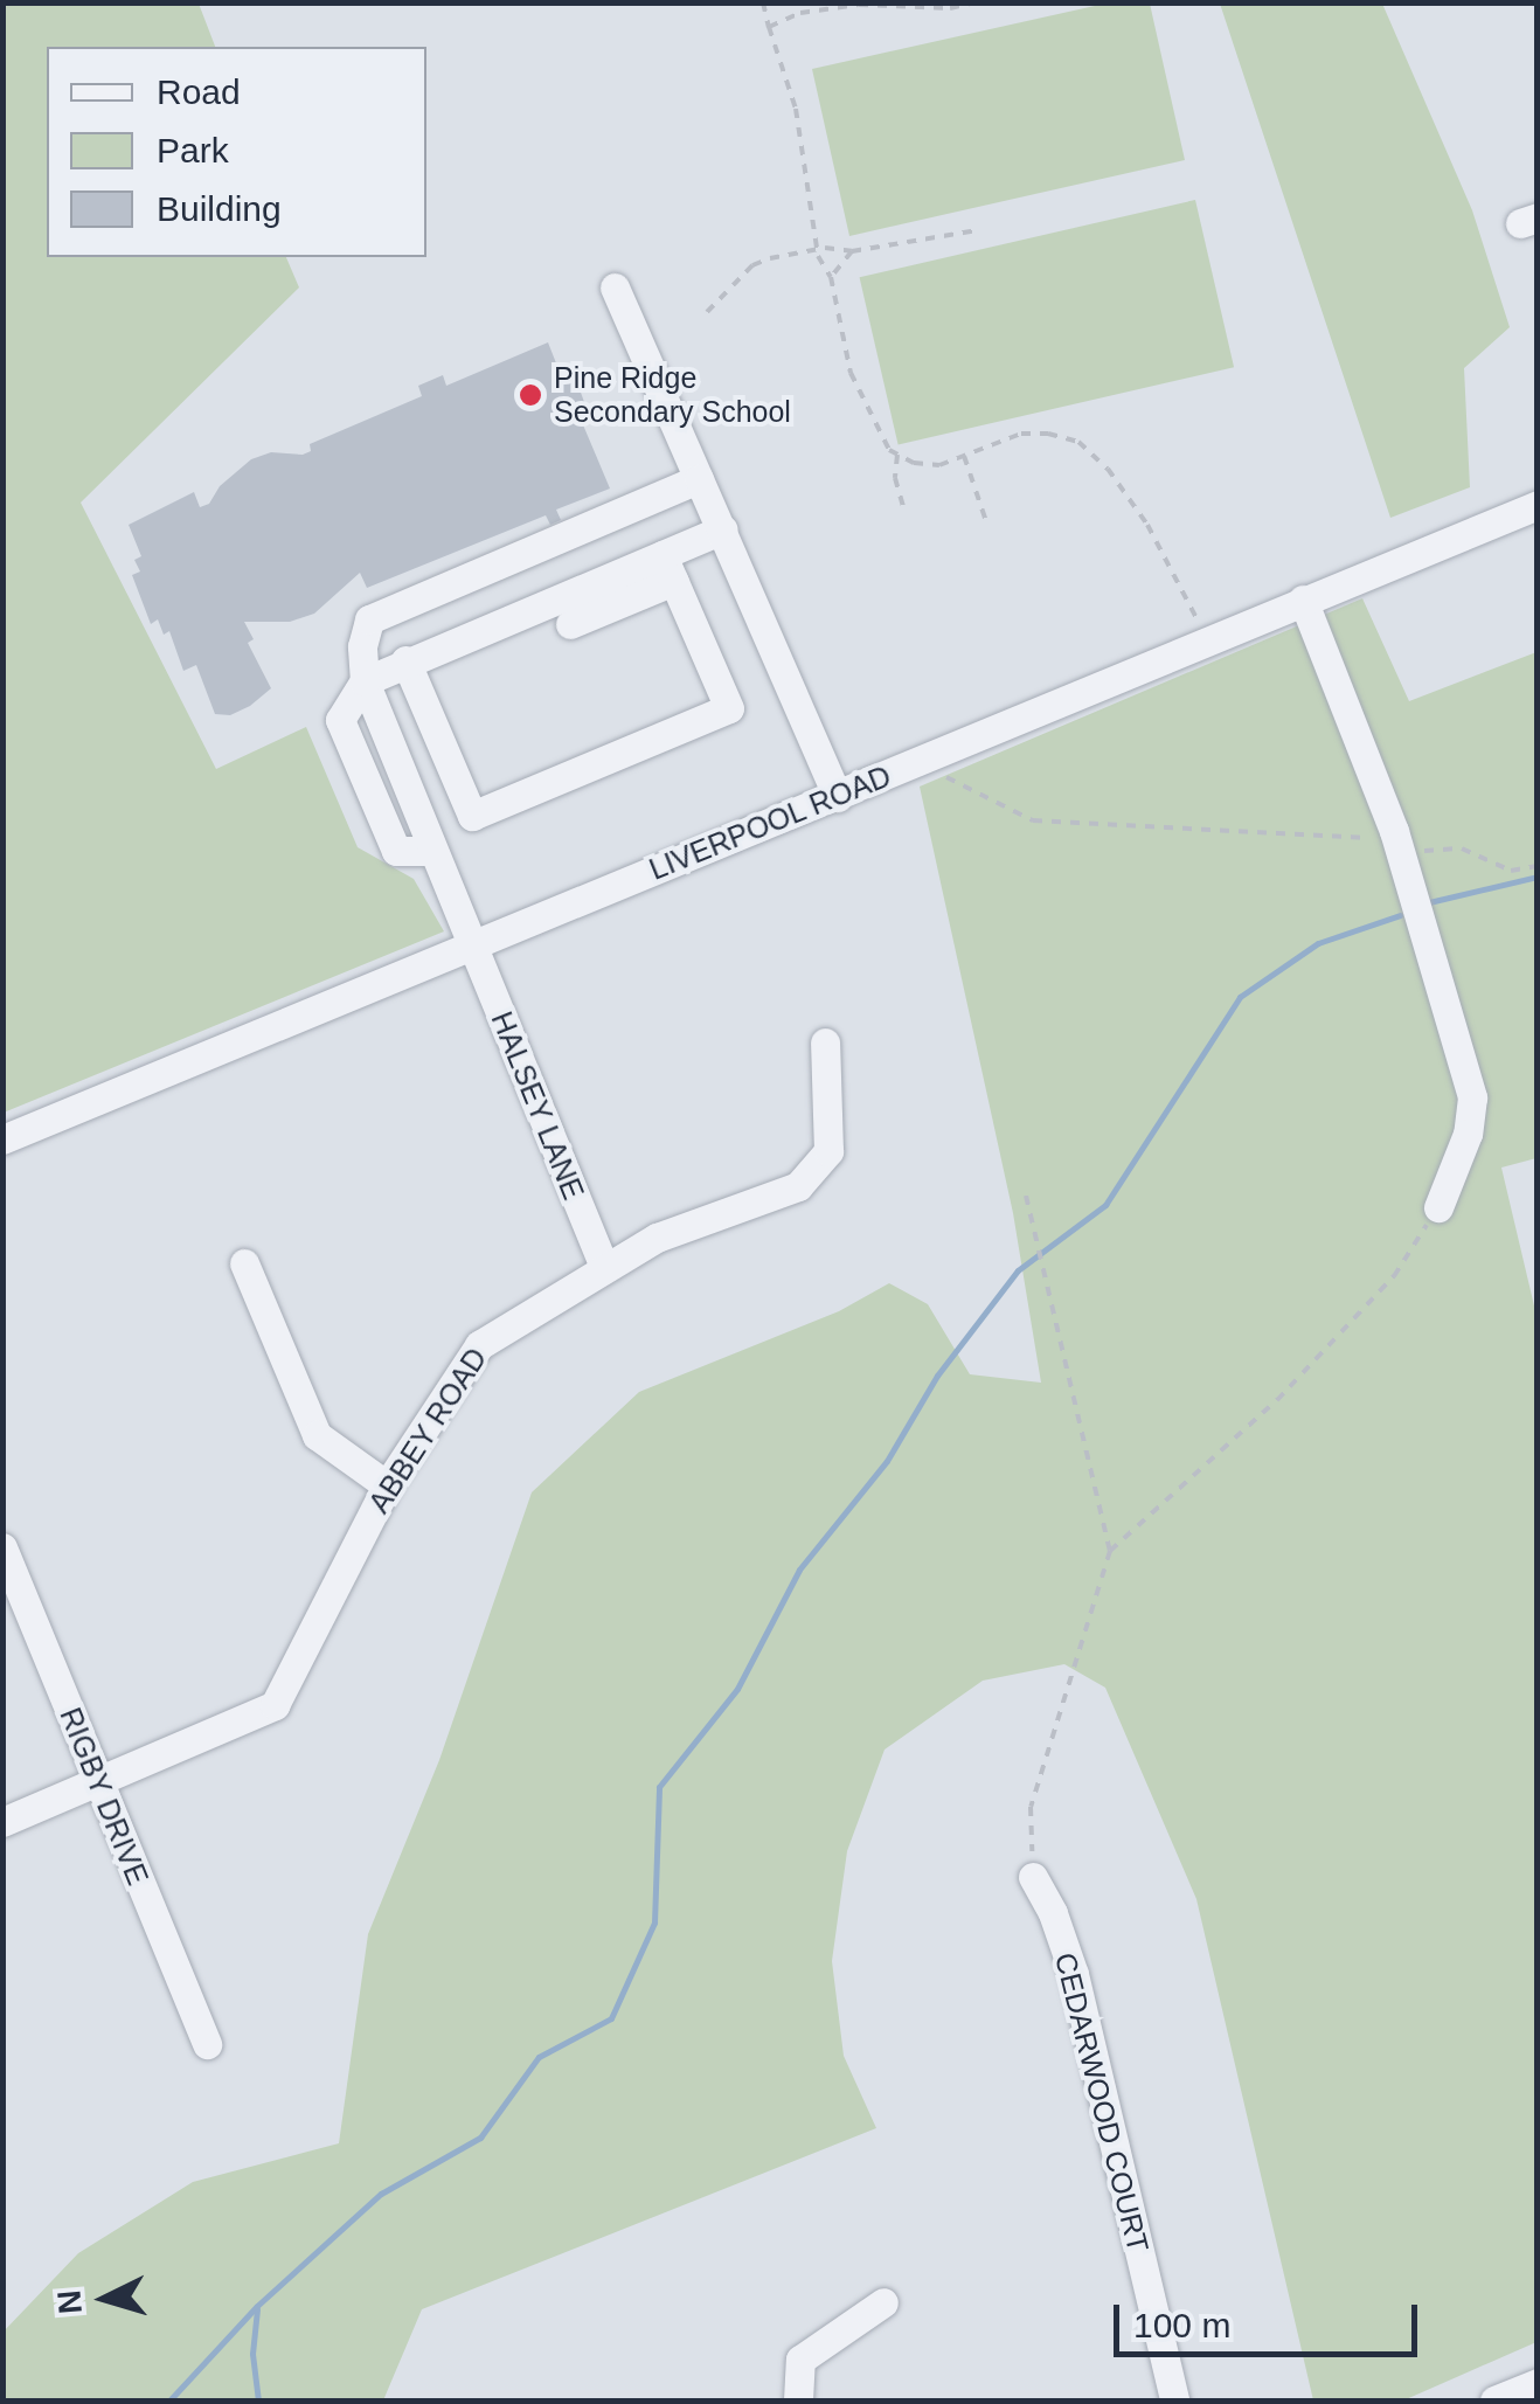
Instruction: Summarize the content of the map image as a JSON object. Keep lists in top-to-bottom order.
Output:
{
  "streets": {
    "street": [
      "LIVERPOOL ROAD",
      "HALSEY LANE",
      "ABBEY ROAD",
      "RIGBY DRIVE",
      "CEDARWOOD COURT"
    ]
  },
  "crossings": [
    ["LIVERPOOL ROAD", "HALSEY LANE"],
    ["HALSEY LANE", "ABBEY ROAD"],
    ["ABBEY ROAD", "RIGBY DRIVE"]
  ],
  "places": ["Pine Ridge Secondary School"],
  "legend": ["Road", "Park", "Building"],
  "scale_bar": "100 m",
  "north": "left"
}
